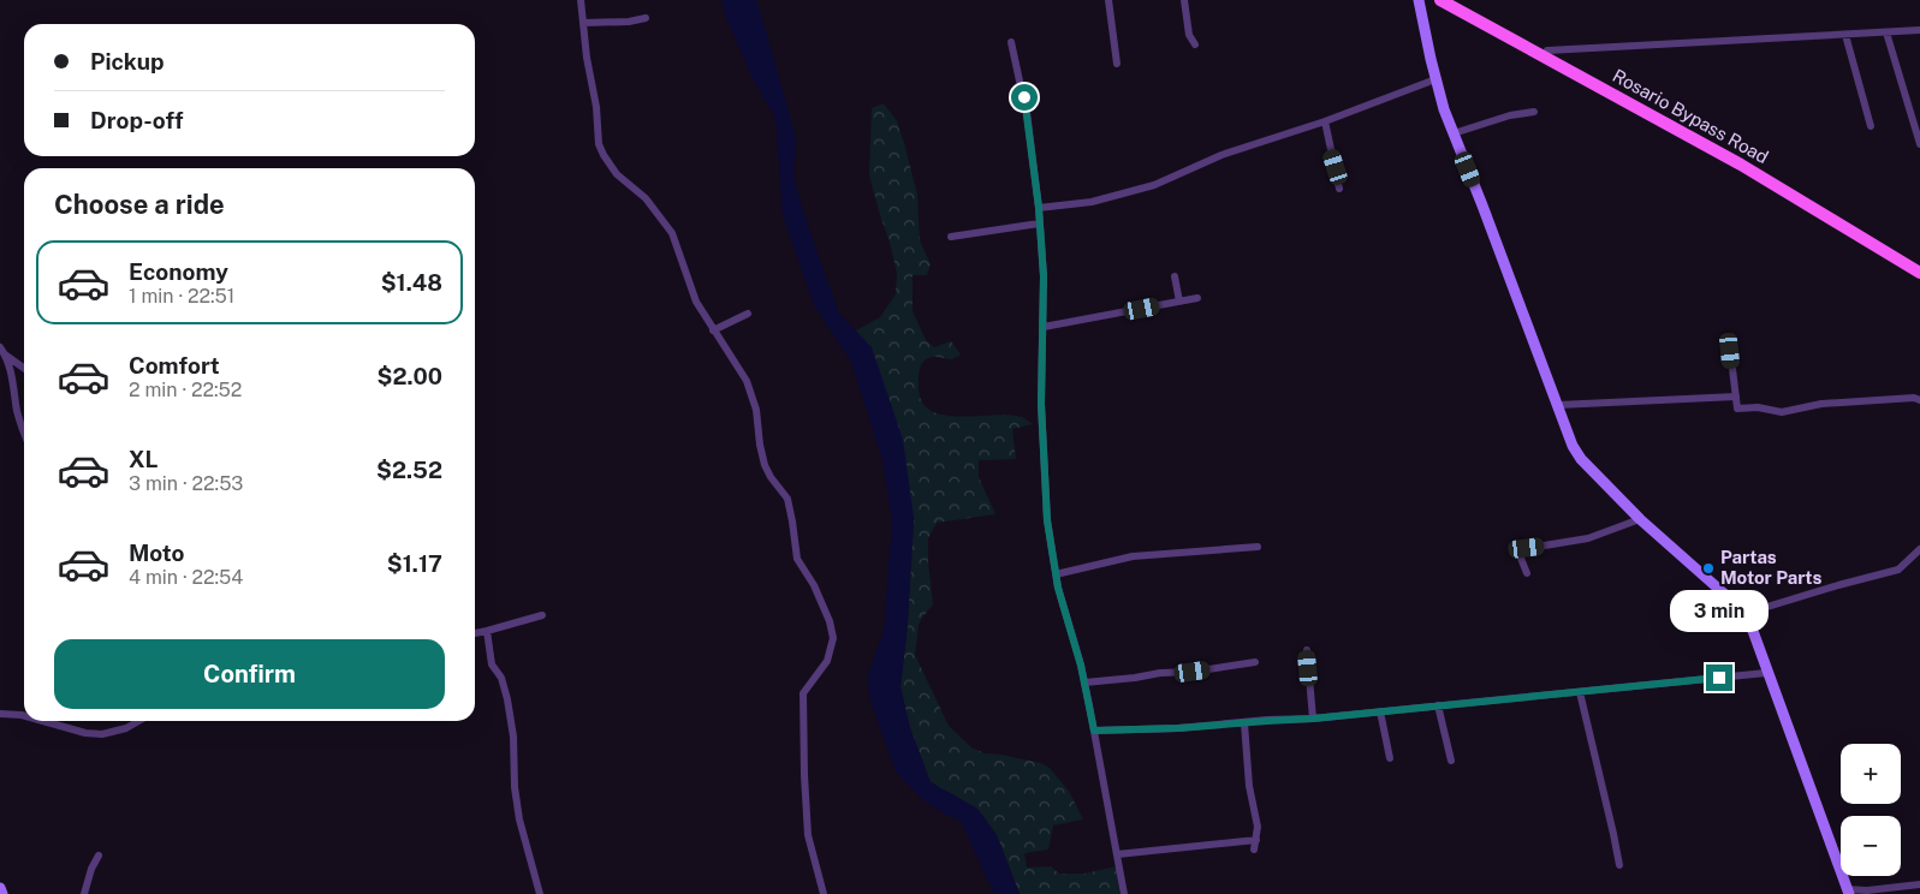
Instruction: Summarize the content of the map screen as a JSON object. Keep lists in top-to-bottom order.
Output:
{
  "streets": {
    "main road": ["Rosario Bypass Road"]
  },
  "places": ["Partas Motor Parts"],
  "page": {
    "banner": ["Pickup", "Drop-off"],
    "heading": "Choose a ride",
    "list": [
      {
        "name": "Economy",
        "note": "1 min · 22:51",
        "value": "$1.48"
      },
      {
        "name": "Comfort",
        "note": "2 min · 22:52",
        "value": "$2.00"
      },
      {
        "name": "XL",
        "note": "3 min · 22:53",
        "value": "$2.52"
      },
      {
        "name": "Moto",
        "note": "4 min · 22:54",
        "value": "$1.17"
      }
    ],
    "bubble": "3 min",
    "buttons": "Confirm",
    "map_buttons": ["+", "−"]
  }
}
